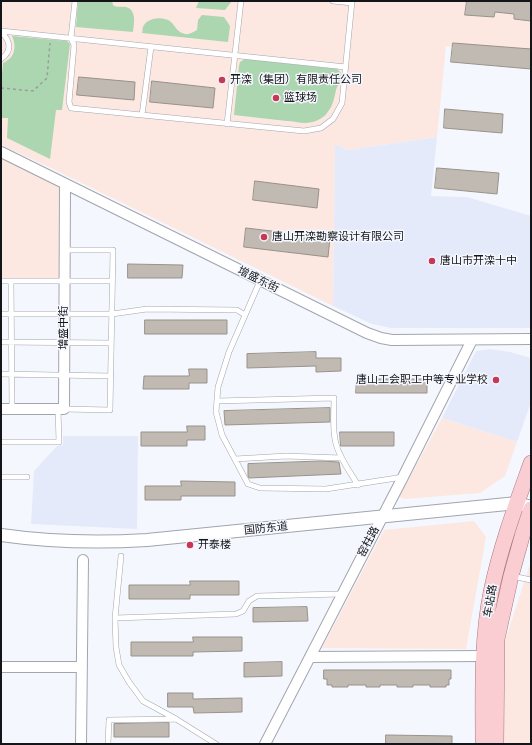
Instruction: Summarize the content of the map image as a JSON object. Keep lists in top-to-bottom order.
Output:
{
  "streets": {
    "main road": ["车站路"],
    "street": [
      "增盛东街",
      "增盛中街",
      "国防东道",
      "窑柱路"
    ]
  },
  "crossings": [
    ["增盛东街", "增盛中街"],
    ["增盛东街", "窑柱路"],
    ["国防东道", "窑柱路"],
    ["国防东道", "车站路"]
  ],
  "places": [
    "开滦（集团）有限责任公司",
    "篮球场",
    "唐山开滦勘察设计有限公司",
    "唐山市开滦十中",
    "唐山工会职工中等专业学校",
    "开泰楼"
  ]
}
